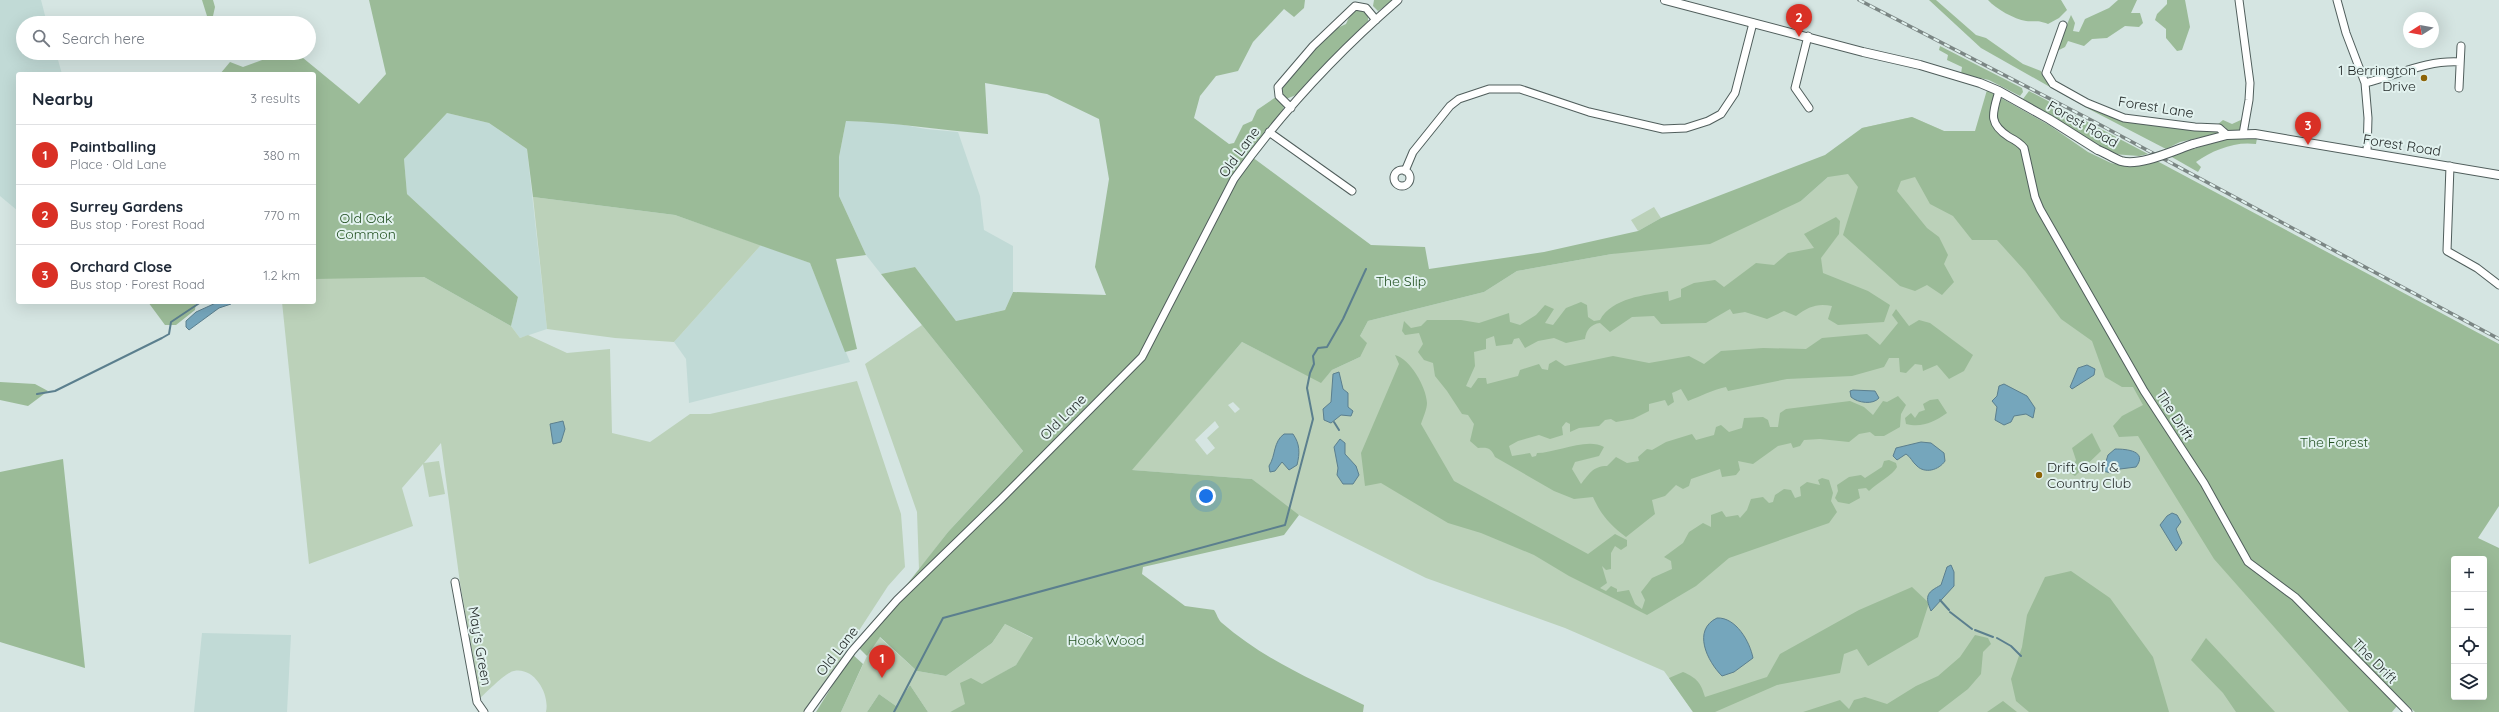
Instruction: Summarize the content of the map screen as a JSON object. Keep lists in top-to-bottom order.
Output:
{
  "streets": {
    "street": [
      "Forest Lane",
      "Forest Road",
      "Old Lane",
      "The Drift",
      "May's Green"
    ]
  },
  "crossings": [
    ["Forest Lane", "Forest Road"],
    ["Forest Road", "The Drift"]
  ],
  "parks": [
    "Old Oak Common",
    "The Slip",
    "The Forest",
    "Hook Wood"
  ],
  "places": ["1 Berrington Drive", "Drift Golf & Country Club"],
  "north": "left",
  "page": {
    "pins": ["2", "3", "1"],
    "search": "Search here",
    "heading": ["Nearby", "3 results"],
    "list": [
      {
        "mark": "1",
        "name": "Paintballing",
        "note": "Place · Old Lane",
        "value": "380 m"
      },
      {
        "mark": "2",
        "name": "Surrey Gardens",
        "note": "Bus stop · Forest Road",
        "value": "770 m"
      },
      {
        "mark": "3",
        "name": "Orchard Close",
        "note": "Bus stop · Forest Road",
        "value": "1.2 km"
      }
    ],
    "map_buttons": ["+", "−"]
  }
}
